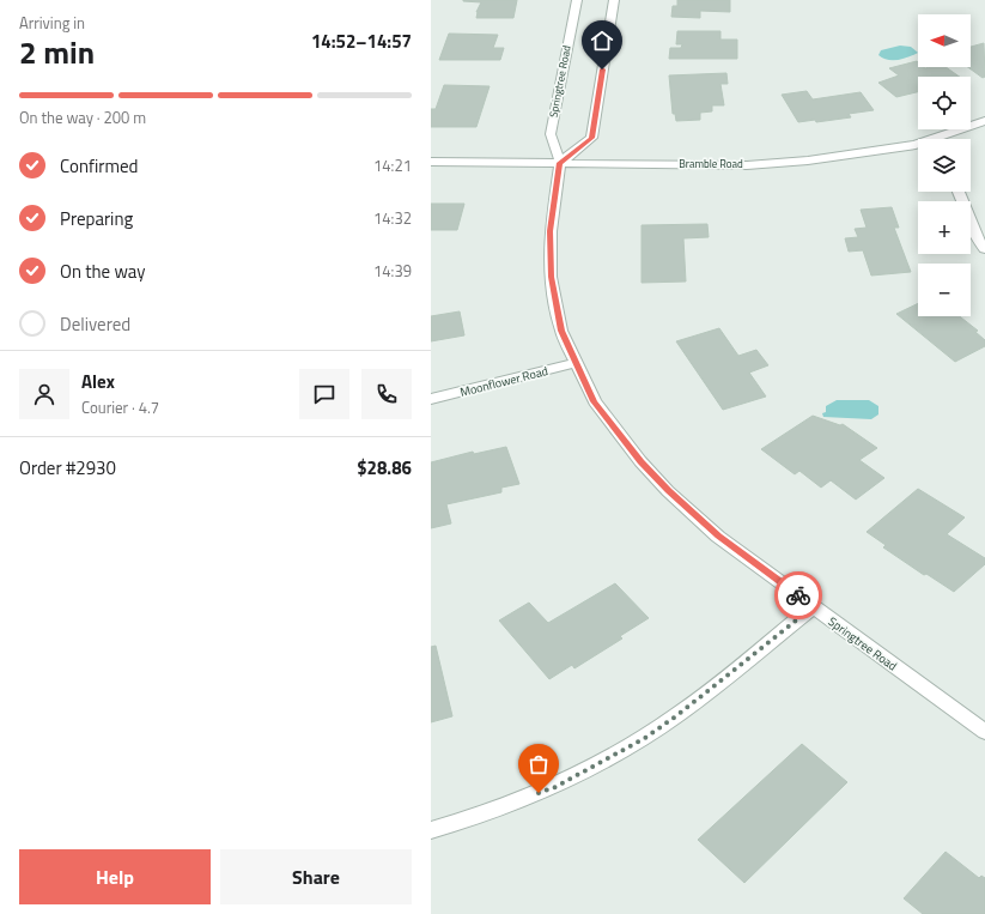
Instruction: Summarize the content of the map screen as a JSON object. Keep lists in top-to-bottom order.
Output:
{
  "streets": {
    "street": ["Springtree Road", "Bramble Road", "Moonflower Road"]
  },
  "crossings": [
    ["Springtree Road", "Bramble Road"],
    ["Springtree Road", "Moonflower Road"]
  ],
  "north": "left",
  "page": {
    "heading": ["2 min", "Arriving in", "14:52–14:57"],
    "panel": [
      "Alex",
      "Courier · 4.7",
      "Order #2930",
      "$28.86"
    ],
    "map_buttons": ["+", "−"],
    "bar": "On the way · 200 m",
    "list": [
      ["Confirmed", "14:21"],
      ["Preparing", "14:32"],
      ["On the way", "14:39"],
      "Delivered"
    ],
    "buttons": ["Help", "Share"]
  }
}
